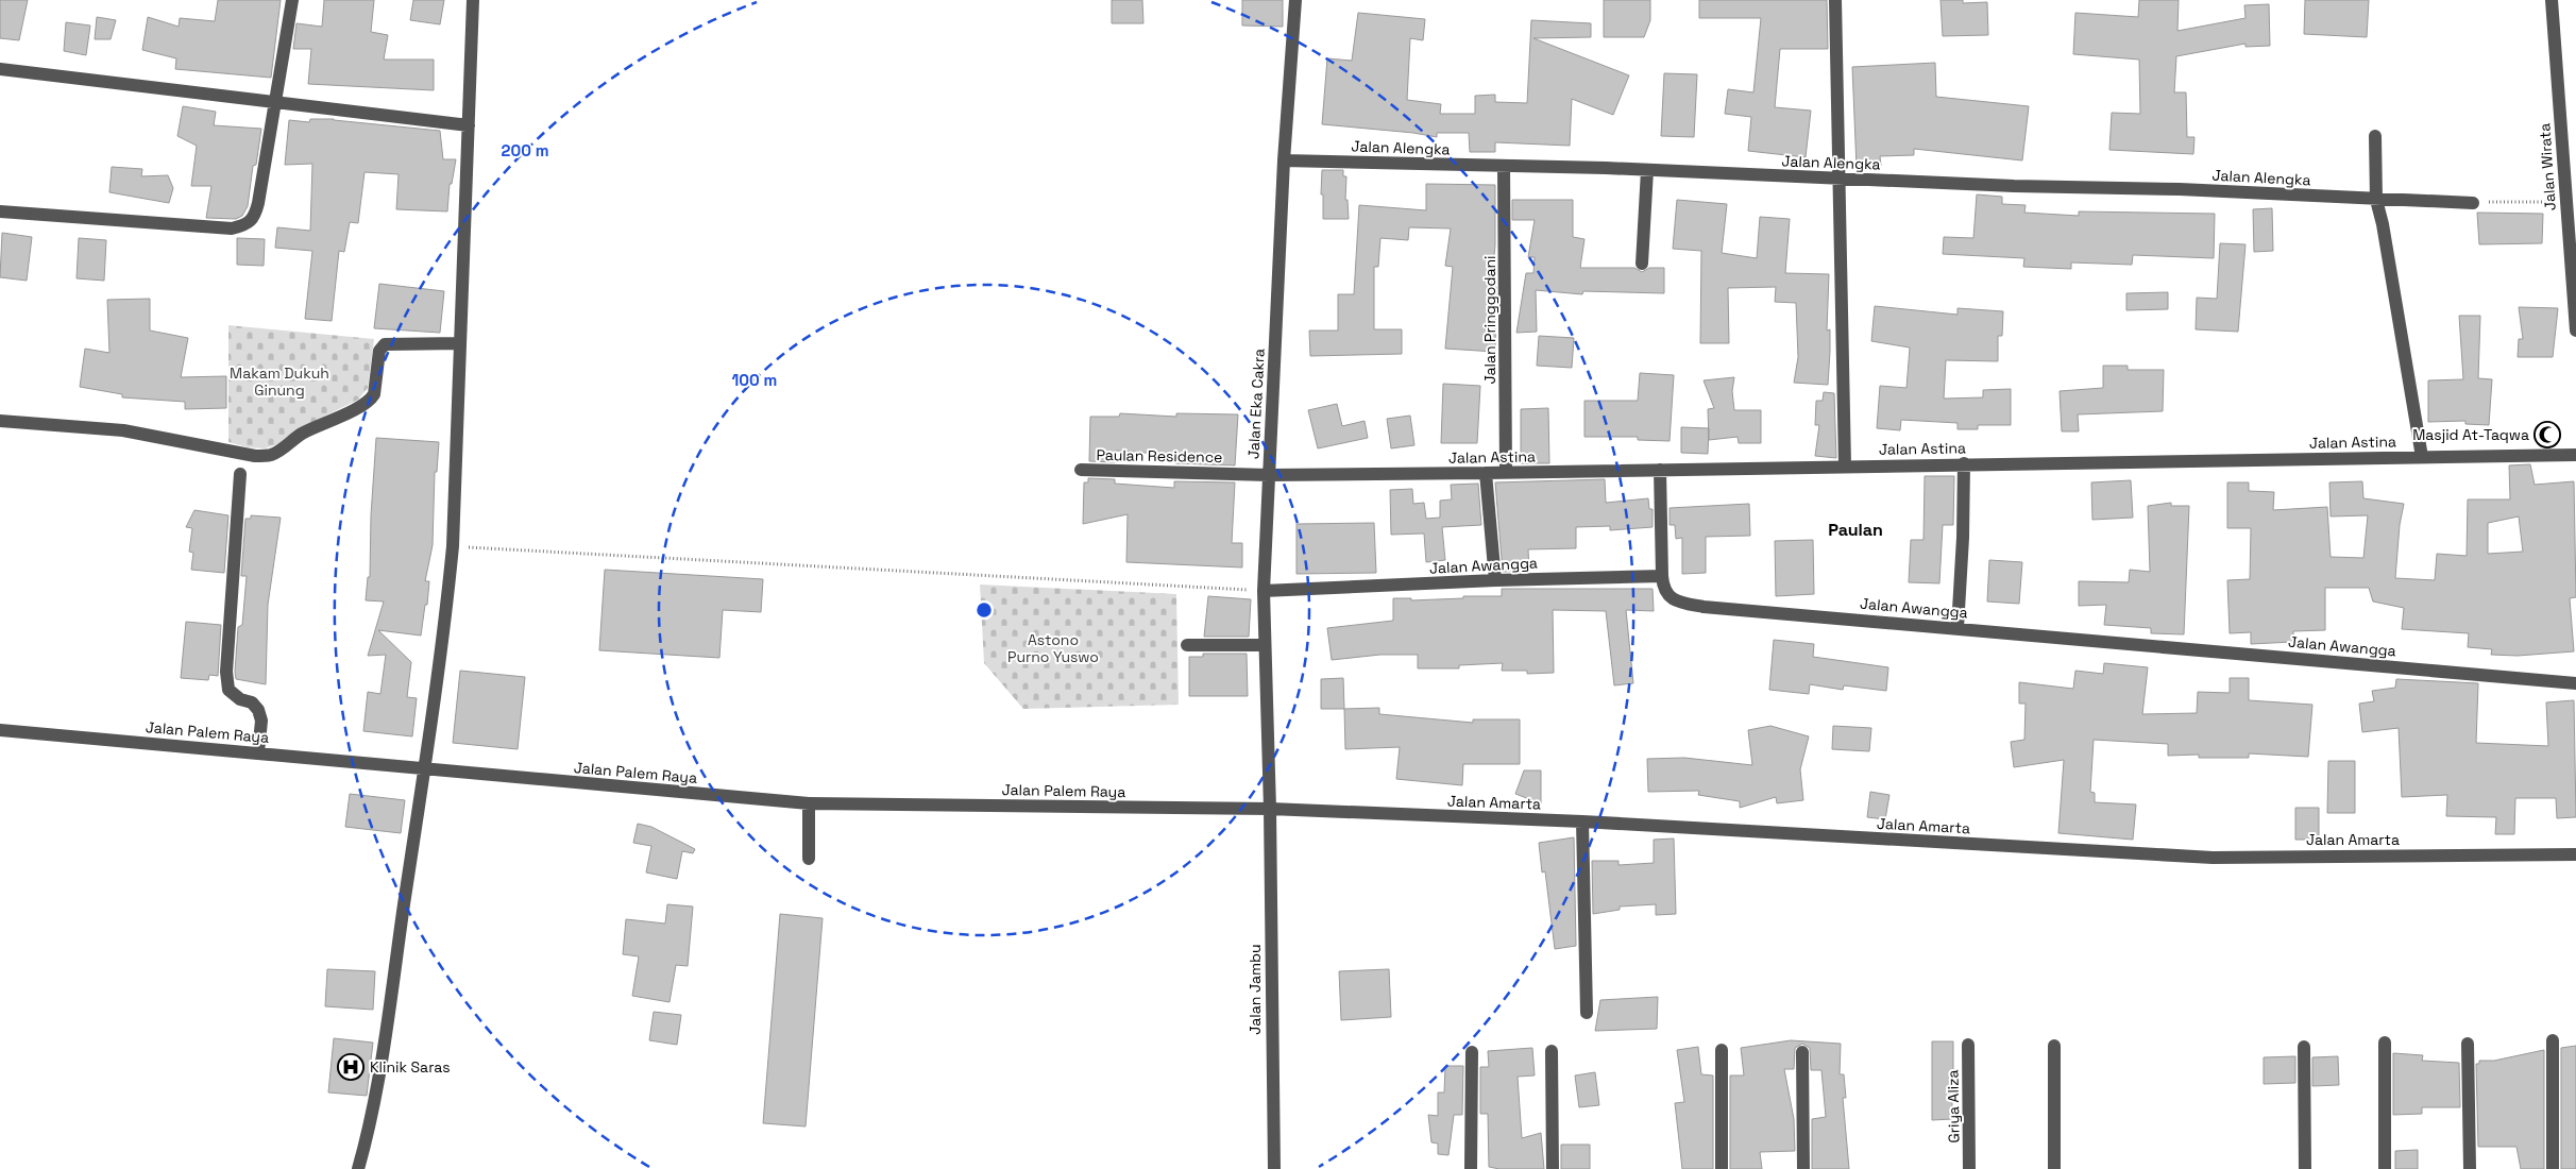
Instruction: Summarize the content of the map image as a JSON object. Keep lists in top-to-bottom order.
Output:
{
  "streets": {
    "street": [
      "Jalan Alengka",
      "Jalan Wirata",
      "Jalan Pringgodani",
      "Jalan Eka Cakra",
      "Jalan Astina",
      "Paulan Residence",
      "Jalan Awangga",
      "Jalan Palem Raya",
      "Jalan Amarta",
      "Jalan Jambu",
      "Griya Aliza"
    ]
  },
  "crossings": [
    ["Jalan Alengka", "Jalan Pringgodani"],
    ["Jalan Alengka", "Jalan Eka Cakra"],
    ["Jalan Pringgodani", "Jalan Astina"],
    ["Jalan Eka Cakra", "Jalan Astina"],
    ["Jalan Eka Cakra", "Paulan Residence"],
    ["Jalan Eka Cakra", "Jalan Awangga"],
    ["Jalan Eka Cakra", "Jalan Palem Raya"],
    ["Jalan Eka Cakra", "Jalan Amarta"],
    ["Jalan Eka Cakra", "Jalan Jambu"],
    ["Jalan Astina", "Paulan Residence"],
    ["Jalan Palem Raya", "Jalan Amarta"],
    ["Jalan Palem Raya", "Jalan Jambu"],
    ["Jalan Amarta", "Jalan Jambu"]
  ],
  "districts": ["Paulan"],
  "parks": ["Makam Dukuh Ginung", "Astono Purno Yuswo"],
  "places": {
    "mosque": ["Masjid At-Taqwa"],
    "hospital": ["Klinik Saras"]
  },
  "rings": ["200 m", "100 m"]
}
